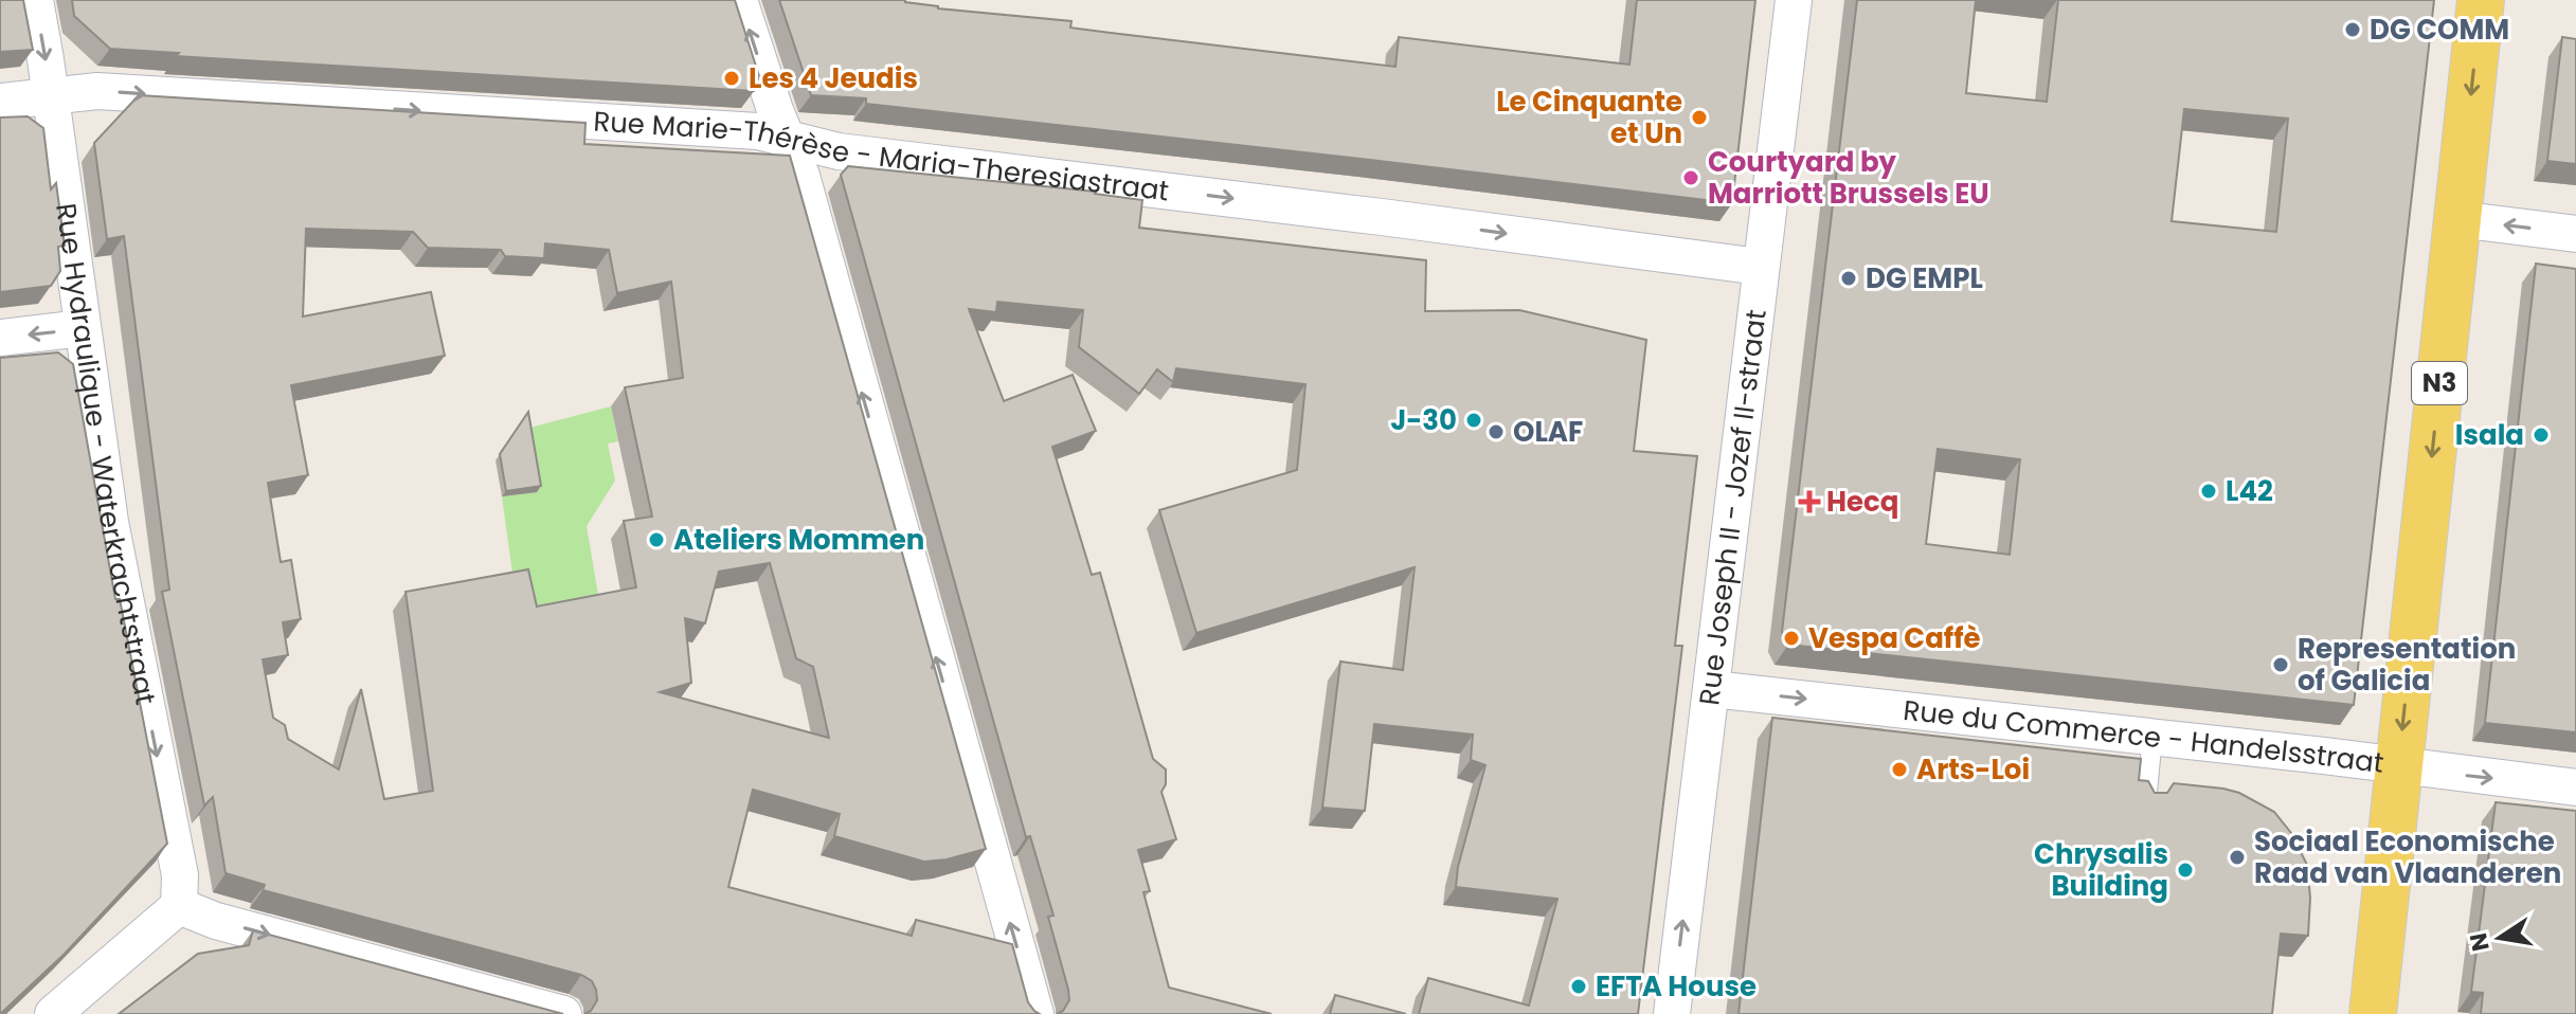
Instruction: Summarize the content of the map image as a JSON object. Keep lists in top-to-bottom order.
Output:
{
  "streets": {
    "main road": ["N3"],
    "street": [
      "Rue Marie-Thérèse - Maria-Theresiastraat",
      "Rue Hydraulique - Waterkrachtstraat",
      "Rue Joseph II - Jozef II-straat",
      "Rue du Commerce - Handelsstraat"
    ]
  },
  "crossings": [
    ["Rue Marie-Thérèse - Maria-Theresiastraat", "Rue Hydraulique - Waterkrachtstraat"],
    ["Rue Marie-Thérèse - Maria-Theresiastraat", "Rue Joseph II - Jozef II-straat"],
    ["N3", "Rue du Commerce - Handelsstraat"],
    ["Rue Joseph II - Jozef II-straat", "Rue du Commerce - Handelsstraat"]
  ],
  "one_way": ["Rue Marie-Thérèse - Maria-Theresiastraat", "Rue Hydraulique - Waterkrachtstraat", "Rue du Commerce - Handelsstraat"],
  "places": {
    "other": [
      "DG COMM",
      "Les 4 Jeudis",
      "Le Cinquante et Un",
      "Courtyard by Marriott Brussels EU",
      "DG EMPL",
      "J-30",
      "OLAF",
      "Isala",
      "L42",
      "Ateliers Mommen",
      "Vespa Caffè",
      "Representation of Galicia",
      "Arts-Loi",
      "Sociaal Economische Raad van Vlaanderen",
      "Chrysalis Building",
      "EFTA House"
    ],
    "health": ["Hecq"]
  },
  "north": "left"
}
